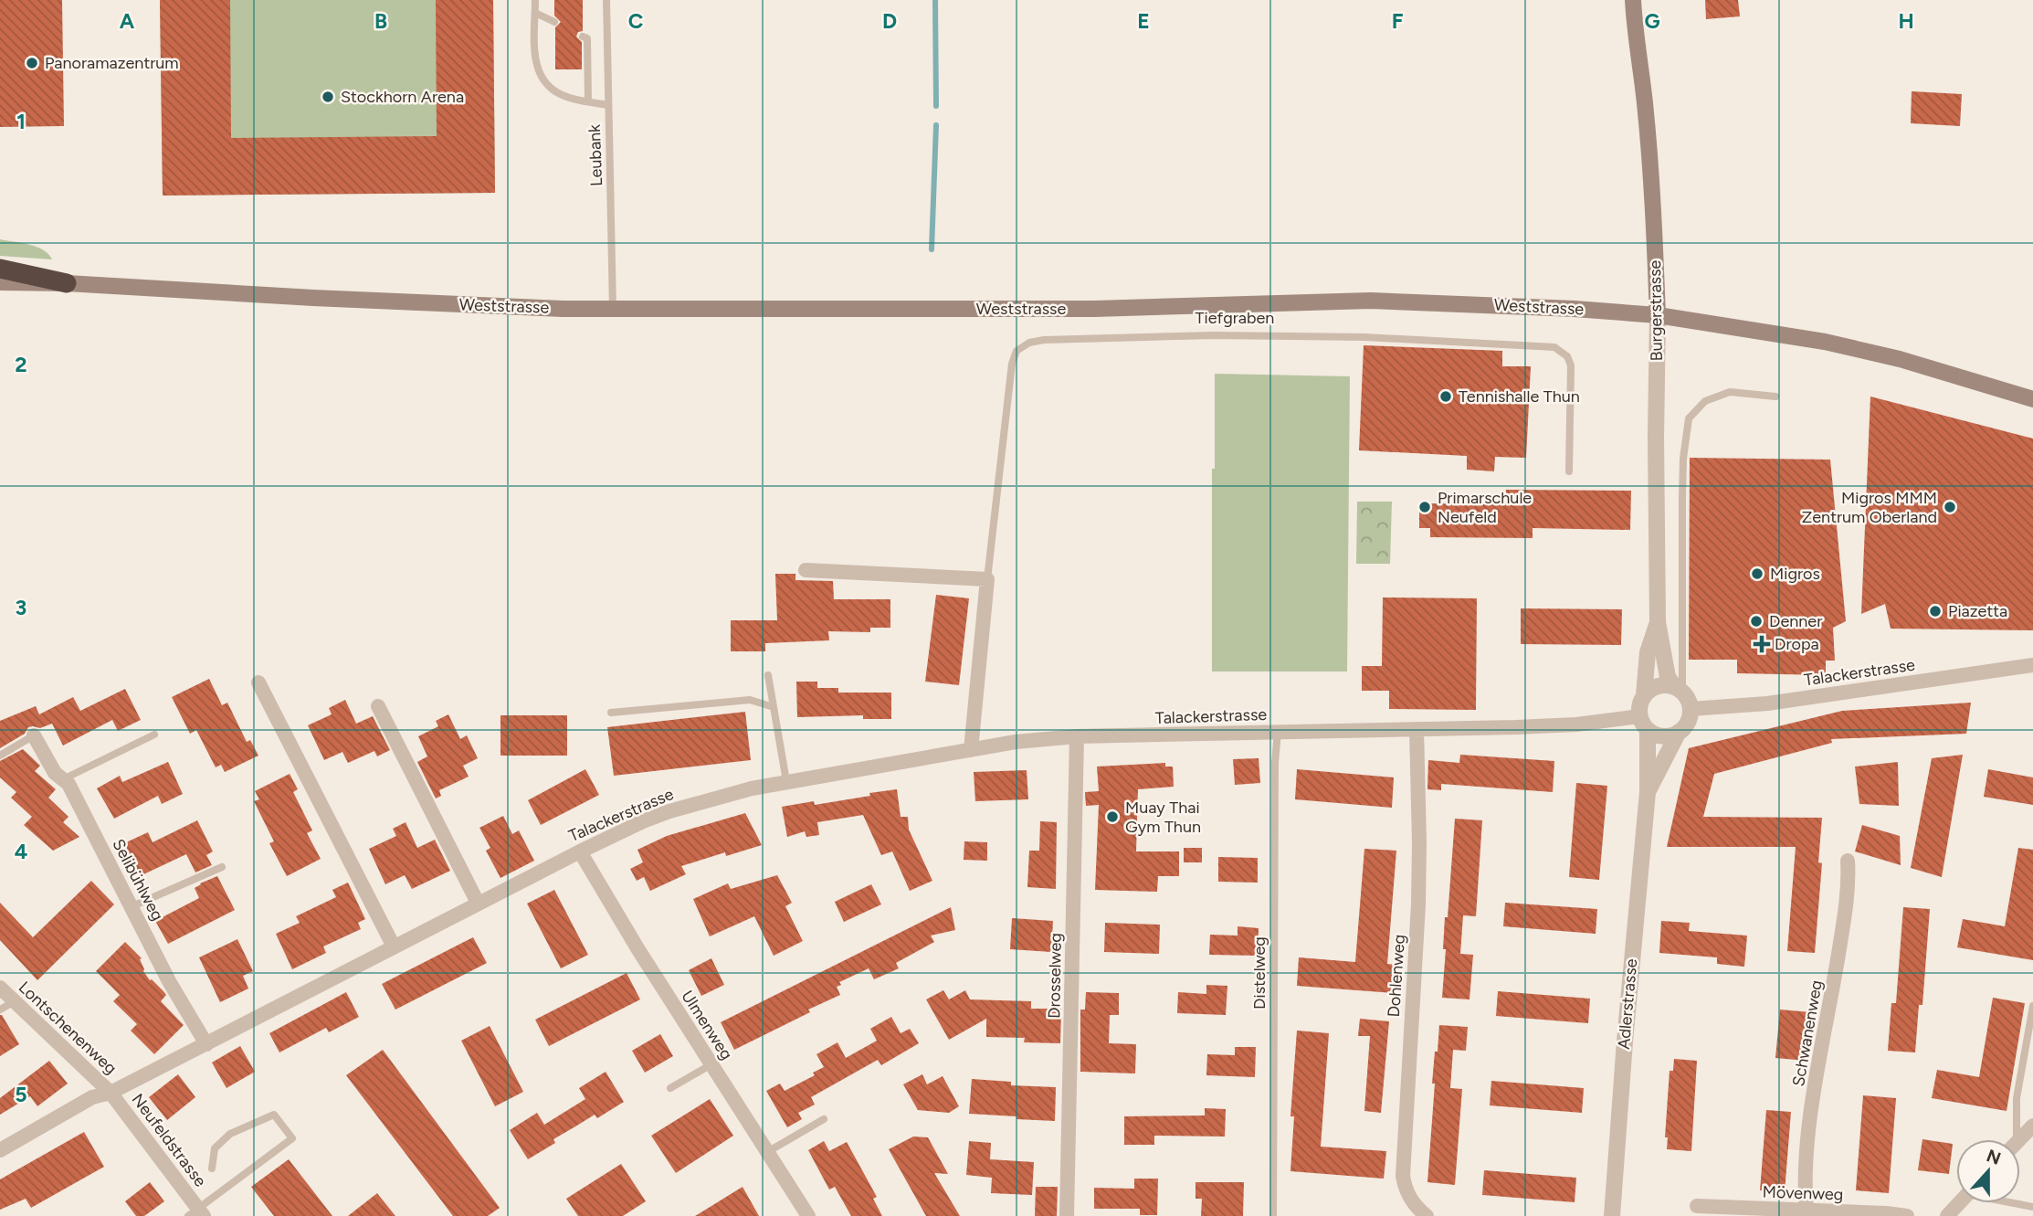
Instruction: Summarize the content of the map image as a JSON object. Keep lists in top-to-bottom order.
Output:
{
  "streets": {
    "main road": ["Weststrasse", "Burgerstrasse"],
    "street": [
      "Tiefgraben",
      "Talackerstrasse",
      "Selibühlweg",
      "Drosselweg",
      "Dohlenweg",
      "Adlerstrasse",
      "Ulmenweg",
      "Lontschenenweg",
      "Schwanenweg",
      "Neufeldstrasse",
      "Mövenweg"
    ],
    "lane": ["Leubank", "Distelweg"]
  },
  "crossings": [
    ["Leubank", "Weststrasse"],
    ["Weststrasse", "Burgerstrasse"],
    ["Burgerstrasse", "Talackerstrasse"],
    ["Burgerstrasse", "Adlerstrasse"],
    ["Tiefgraben", "Talackerstrasse"],
    ["Talackerstrasse", "Selibühlweg"],
    ["Talackerstrasse", "Distelweg"],
    ["Talackerstrasse", "Drosselweg"],
    ["Talackerstrasse", "Dohlenweg"],
    ["Talackerstrasse", "Adlerstrasse"],
    ["Talackerstrasse", "Ulmenweg"],
    ["Talackerstrasse", "Lontschenenweg"],
    ["Talackerstrasse", "Neufeldstrasse"],
    ["Lontschenenweg", "Neufeldstrasse"],
    ["Schwanenweg", "Mövenweg"]
  ],
  "places": {
    "other": [
      "Panoramazentrum",
      "Stockhorn Arena",
      "Tennishalle Thun",
      "Primarschule Neufeld",
      "Migros MMM Zentrum Oberland",
      "Migros",
      "Piazetta",
      "Denner",
      "Muay Thai Gym Thun"
    ],
    "health": ["Dropa"]
  },
  "north": "top",
  "grid": {
    "columns": [
      "A",
      "B",
      "C",
      "D",
      "E",
      "F",
      "G",
      "H"
    ],
    "rows": [
      "1",
      "2",
      "3",
      "4",
      "5"
    ]
  }
}
